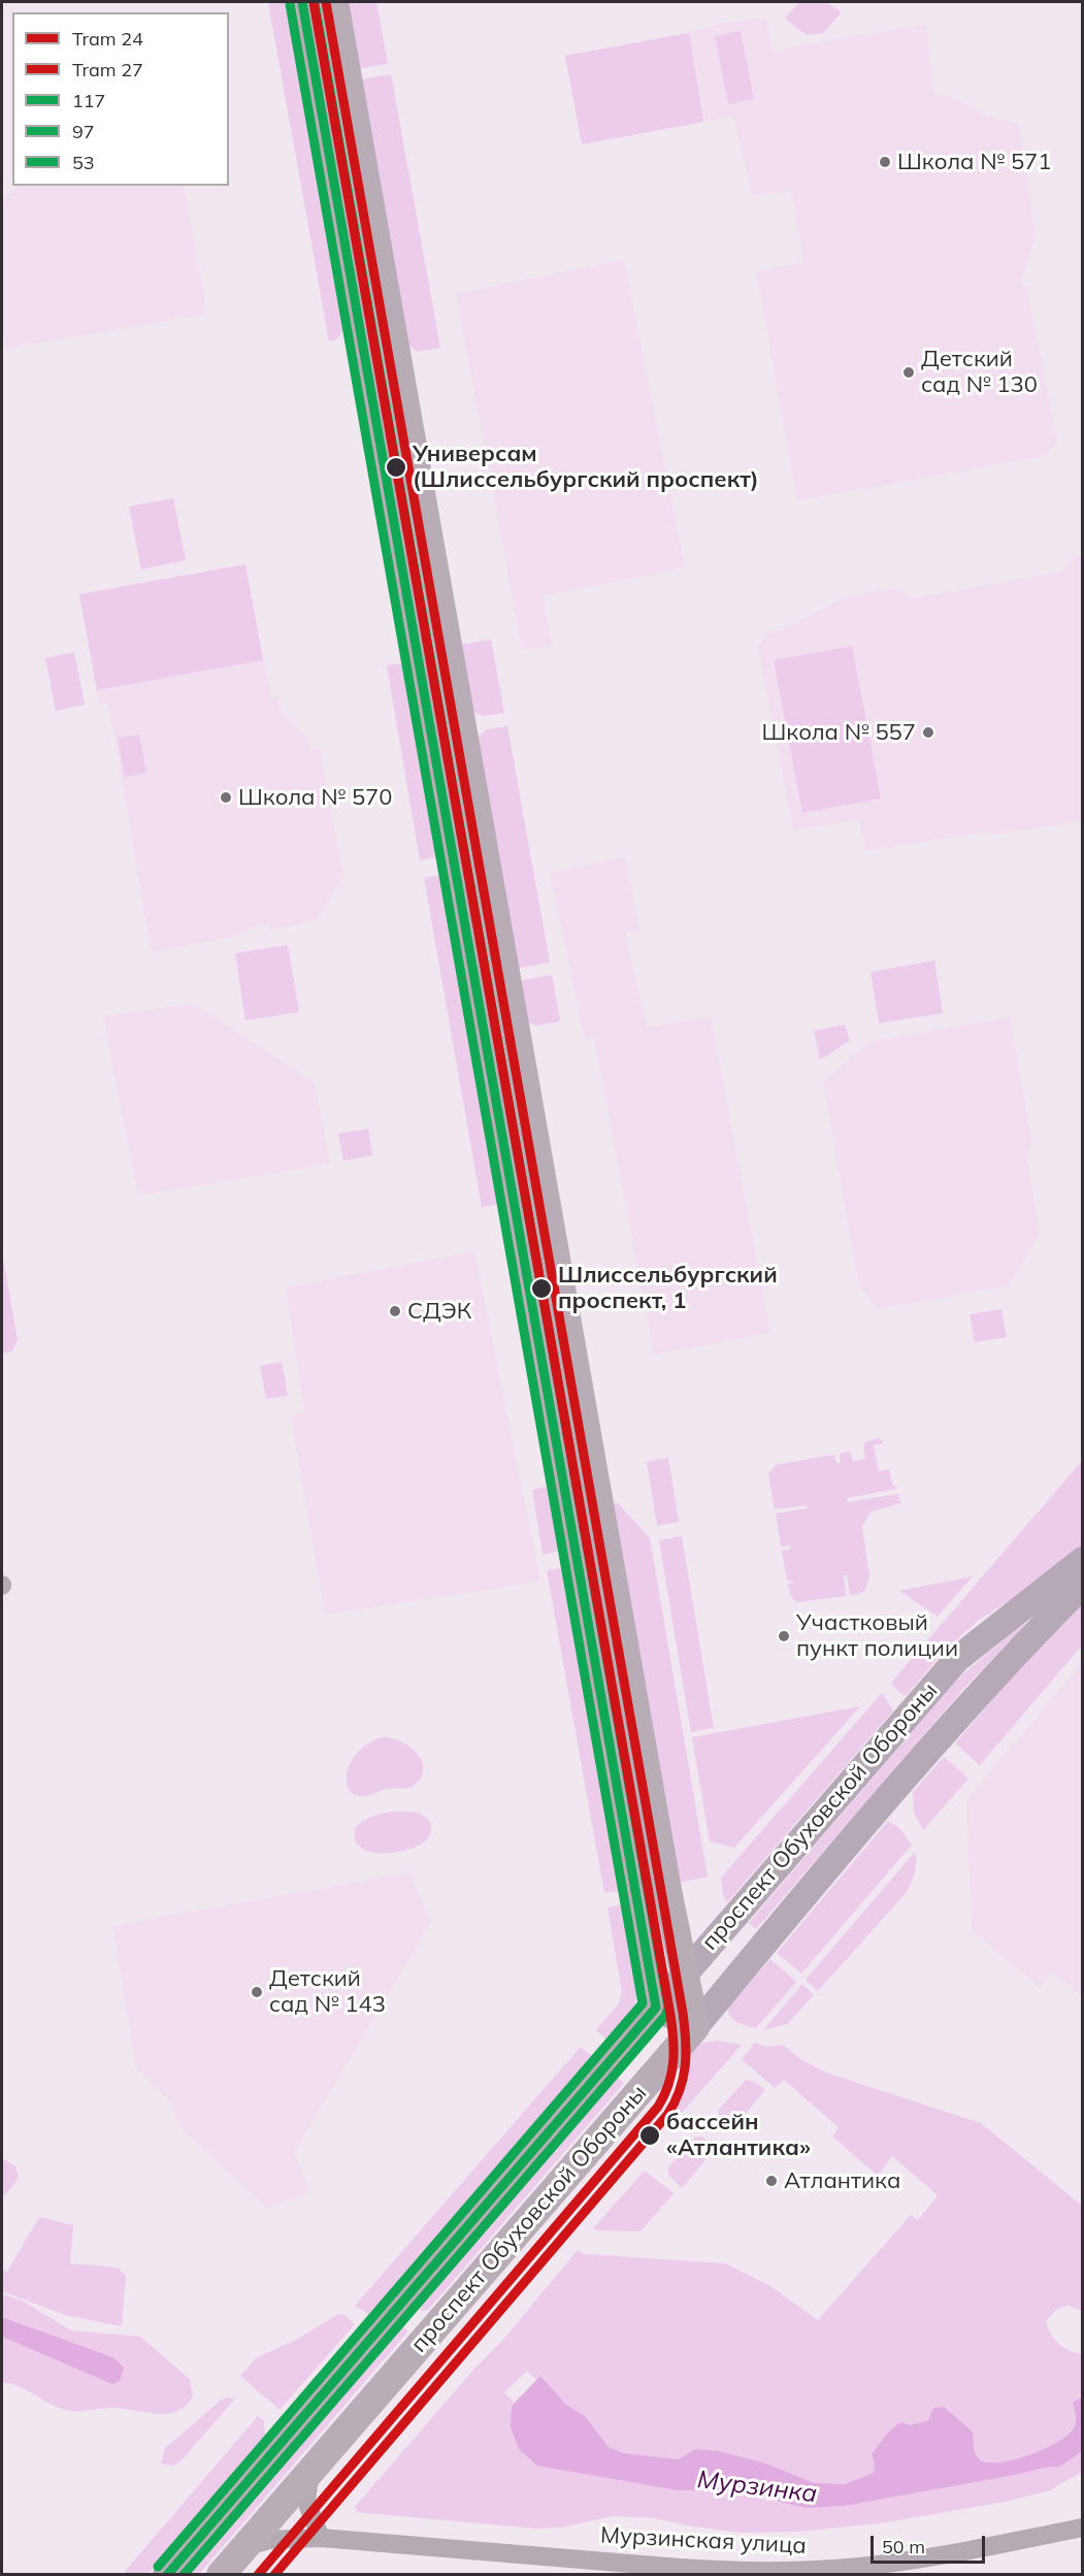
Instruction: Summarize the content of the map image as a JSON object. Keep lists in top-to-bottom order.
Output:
{
  "streets": {
    "main road": ["проспект Обуховской Обороны"],
    "street": ["Мурзинская улица"]
  },
  "crossings": [
    ["проспект Обуховской Обороны", "Мурзинская улица"]
  ],
  "water": ["Мурзинка"],
  "places": [
    "Школа № 571",
    "Детский сад № 130",
    "Универсам (Шлиссельбургский проспект)",
    "Школа № 557",
    "Школа № 570",
    "Шлиссельбургский проспект, 1",
    "СДЭК",
    "Участковый пункт полиции",
    "Детский сад № 143",
    "бассейн «Атлантика»",
    "Атлантика"
  ],
  "lines": [
    "tram line 24",
    "tram line 27",
    "transit line 117",
    "transit line 97",
    "transit line 53"
  ],
  "legend": [
    "Tram 24",
    "Tram 27",
    "117",
    "97",
    "53"
  ],
  "scale_bar": "50 m"
}
